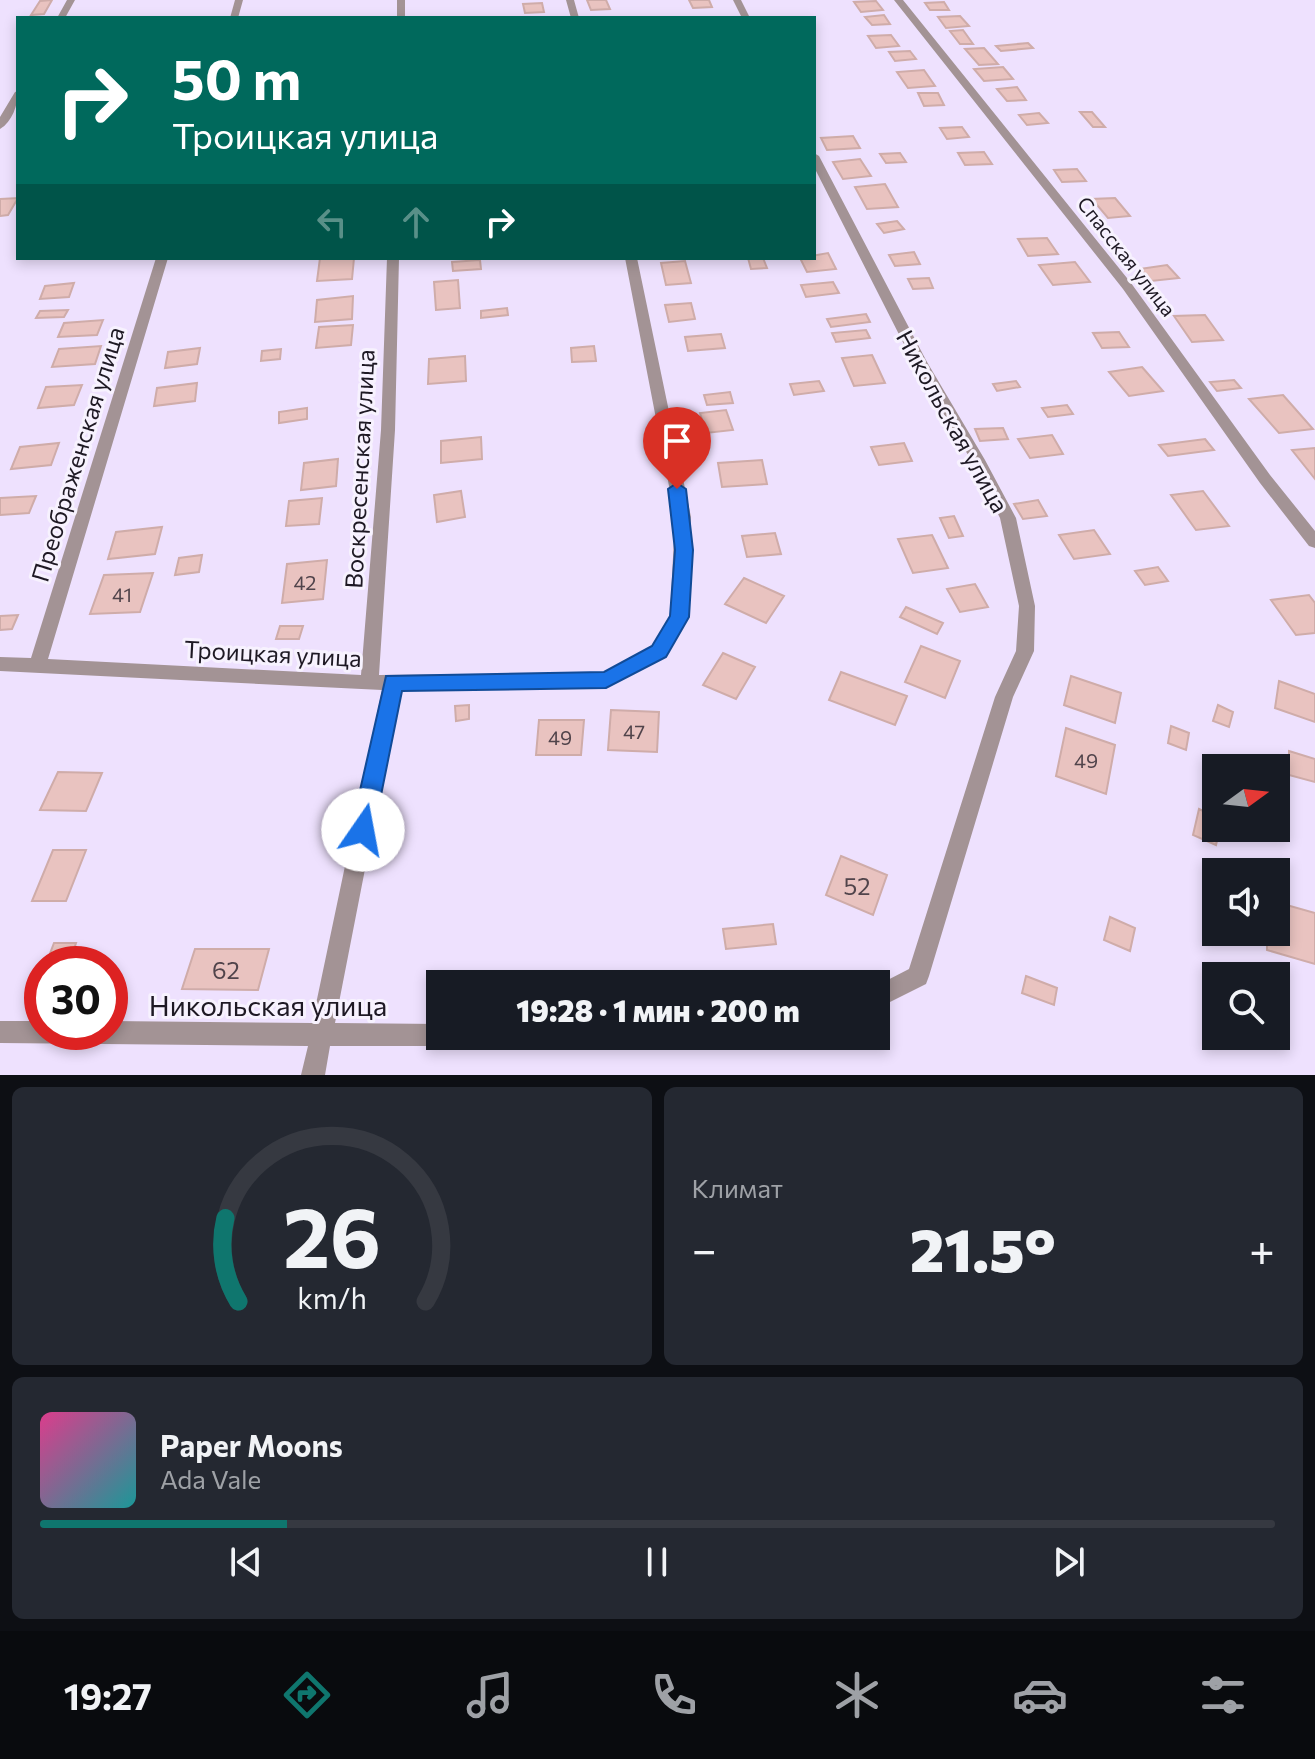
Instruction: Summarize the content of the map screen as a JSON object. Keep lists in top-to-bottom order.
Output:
{
  "streets": {
    "street": [
      "Спасская улица",
      "Никольская улица",
      "Преображенская улица",
      "Воскресенская улица",
      "Троицкая улица"
    ]
  },
  "crossings": [
    ["Преображенская улица", "Троицкая улица"],
    ["Воскресенская улица", "Троицкая улица"]
  ],
  "house_numbers": [
    "42",
    "41",
    "47",
    "49",
    "49",
    "52",
    "62"
  ],
  "north": "right",
  "page": {
    "turn": ["50 m", "Троицкая улица"],
    "limit": "30",
    "trip": "19:28 · 1 мин · 200 m",
    "tile": "Климат",
    "heat": ["−", "21.5°", "+"],
    "song": ["Paper Moons", "Ada Vale"],
    "tabs": "19:27",
    "gauge": ["26", "km/h"]
  }
}
